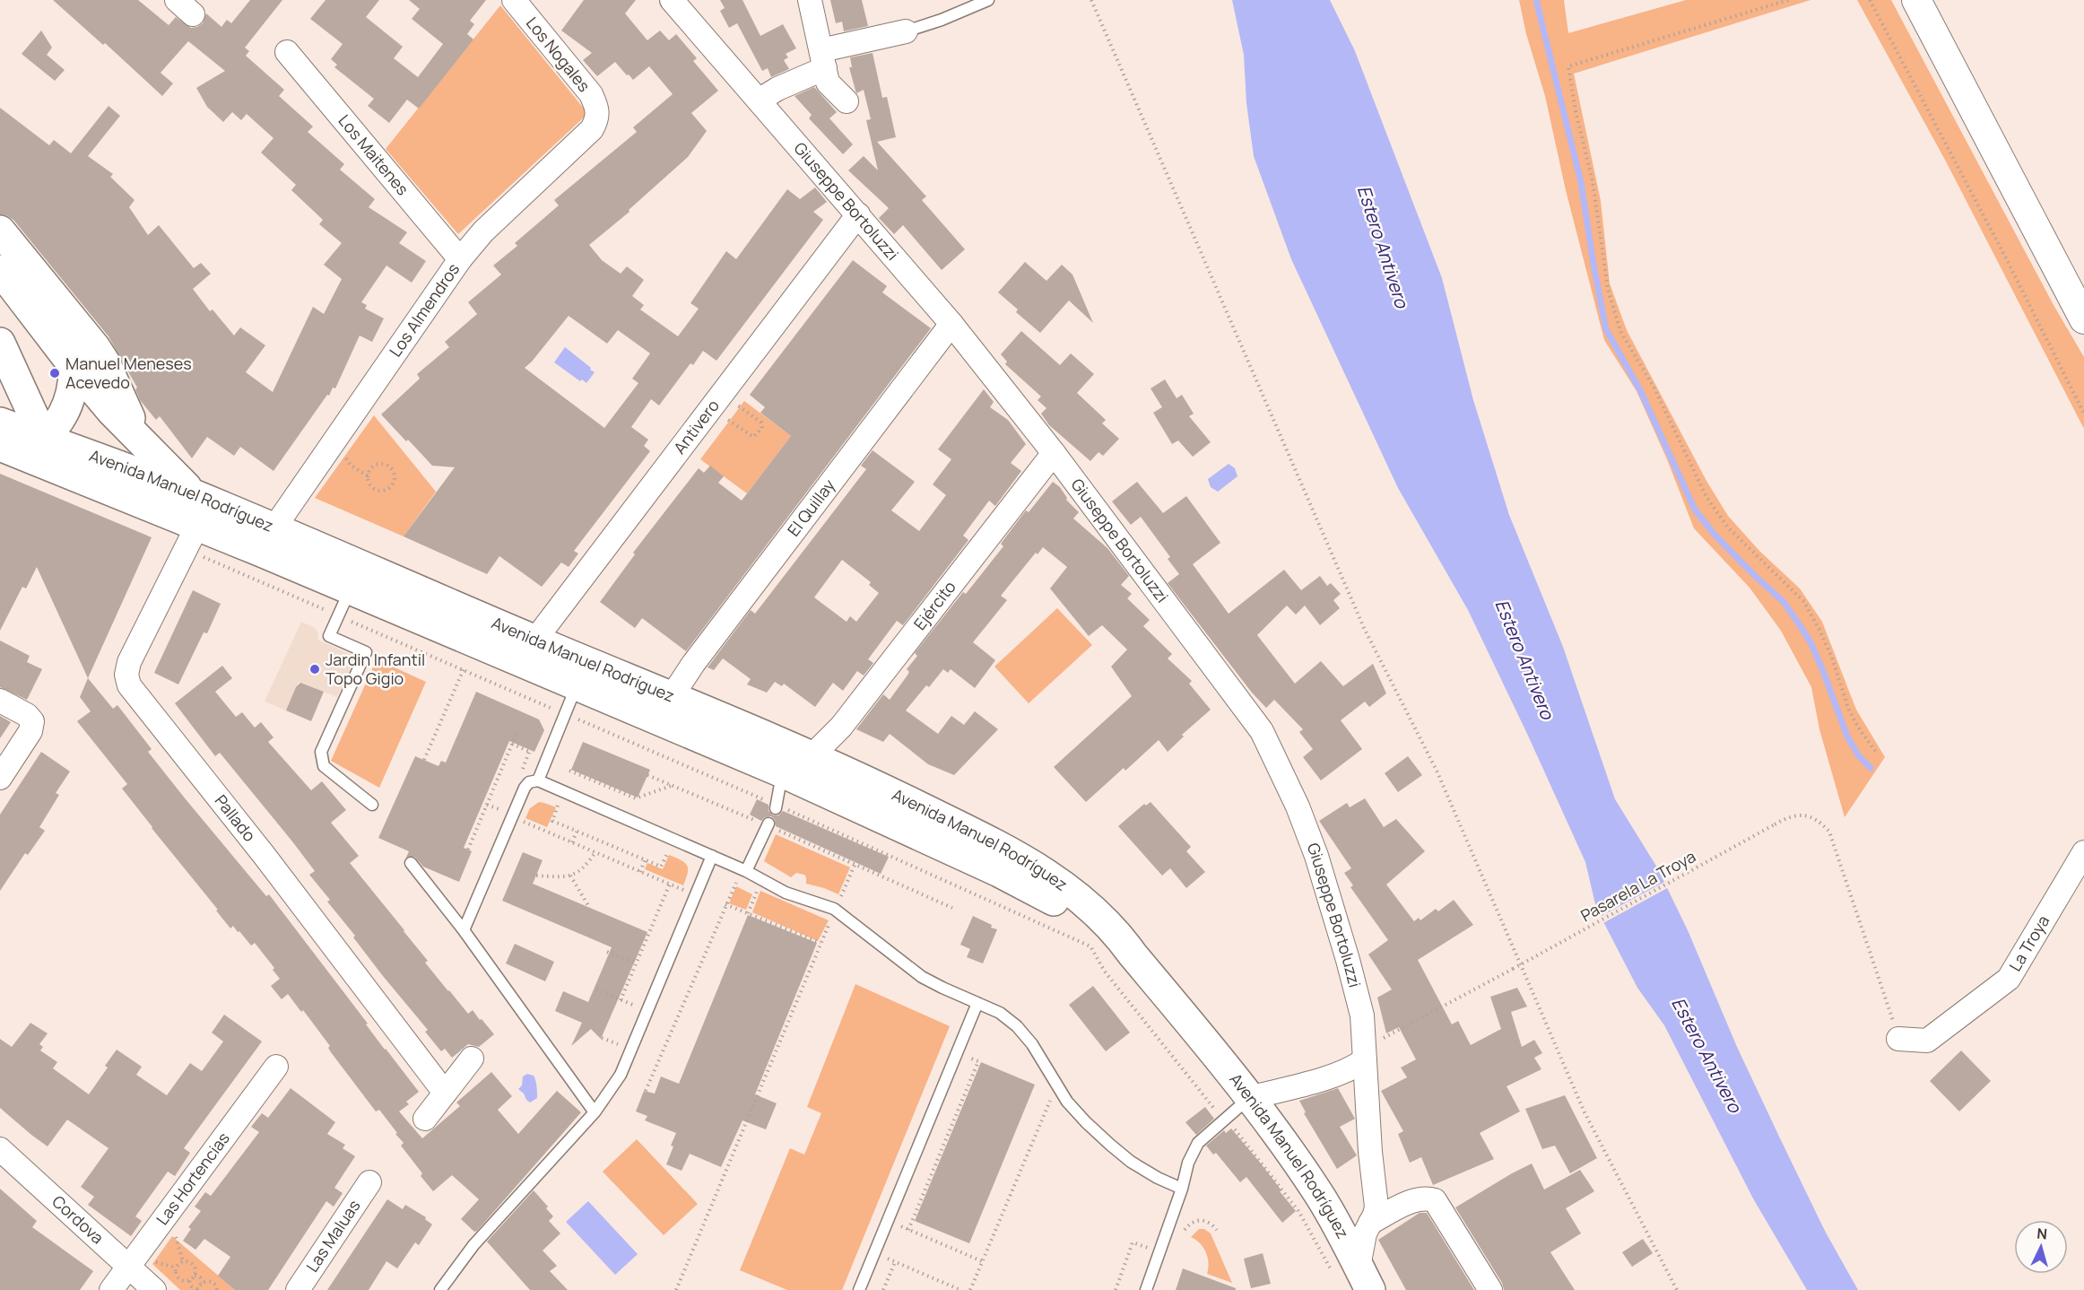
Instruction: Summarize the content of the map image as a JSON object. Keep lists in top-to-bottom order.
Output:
{
  "streets": {
    "main road": ["Avenida Manuel Rodríguez"],
    "street": [
      "Los Nogales",
      "Los Maitenes",
      "Giuseppe Bortoluzzi",
      "Los Almendros",
      "Antivero",
      "El Quillay",
      "Ejército",
      "Pallado",
      "La Troya",
      "Las Hortencias",
      "Cordova",
      "Las Maluas"
    ],
    "path": ["Pasarela La Troya"]
  },
  "crossings": [
    ["Los Nogales", "Los Almendros"],
    ["Los Maitenes", "Los Almendros"],
    ["Giuseppe Bortoluzzi", "Antivero"],
    ["Giuseppe Bortoluzzi", "El Quillay"],
    ["Giuseppe Bortoluzzi", "Ejército"],
    ["Giuseppe Bortoluzzi", "Pasarela La Troya"],
    ["Los Almendros", "Avenida Manuel Rodríguez"],
    ["Antivero", "Avenida Manuel Rodríguez"],
    ["Avenida Manuel Rodríguez", "El Quillay"],
    ["Avenida Manuel Rodríguez", "Ejército"],
    ["Avenida Manuel Rodríguez", "Pallado"],
    ["Pasarela La Troya", "La Troya"],
    ["Las Hortencias", "Cordova"]
  ],
  "water": ["Estero Antivero"],
  "places": ["Manuel Meneses Acevedo", "Jardin Infantil Topo Gigio"],
  "north": "top"
}
